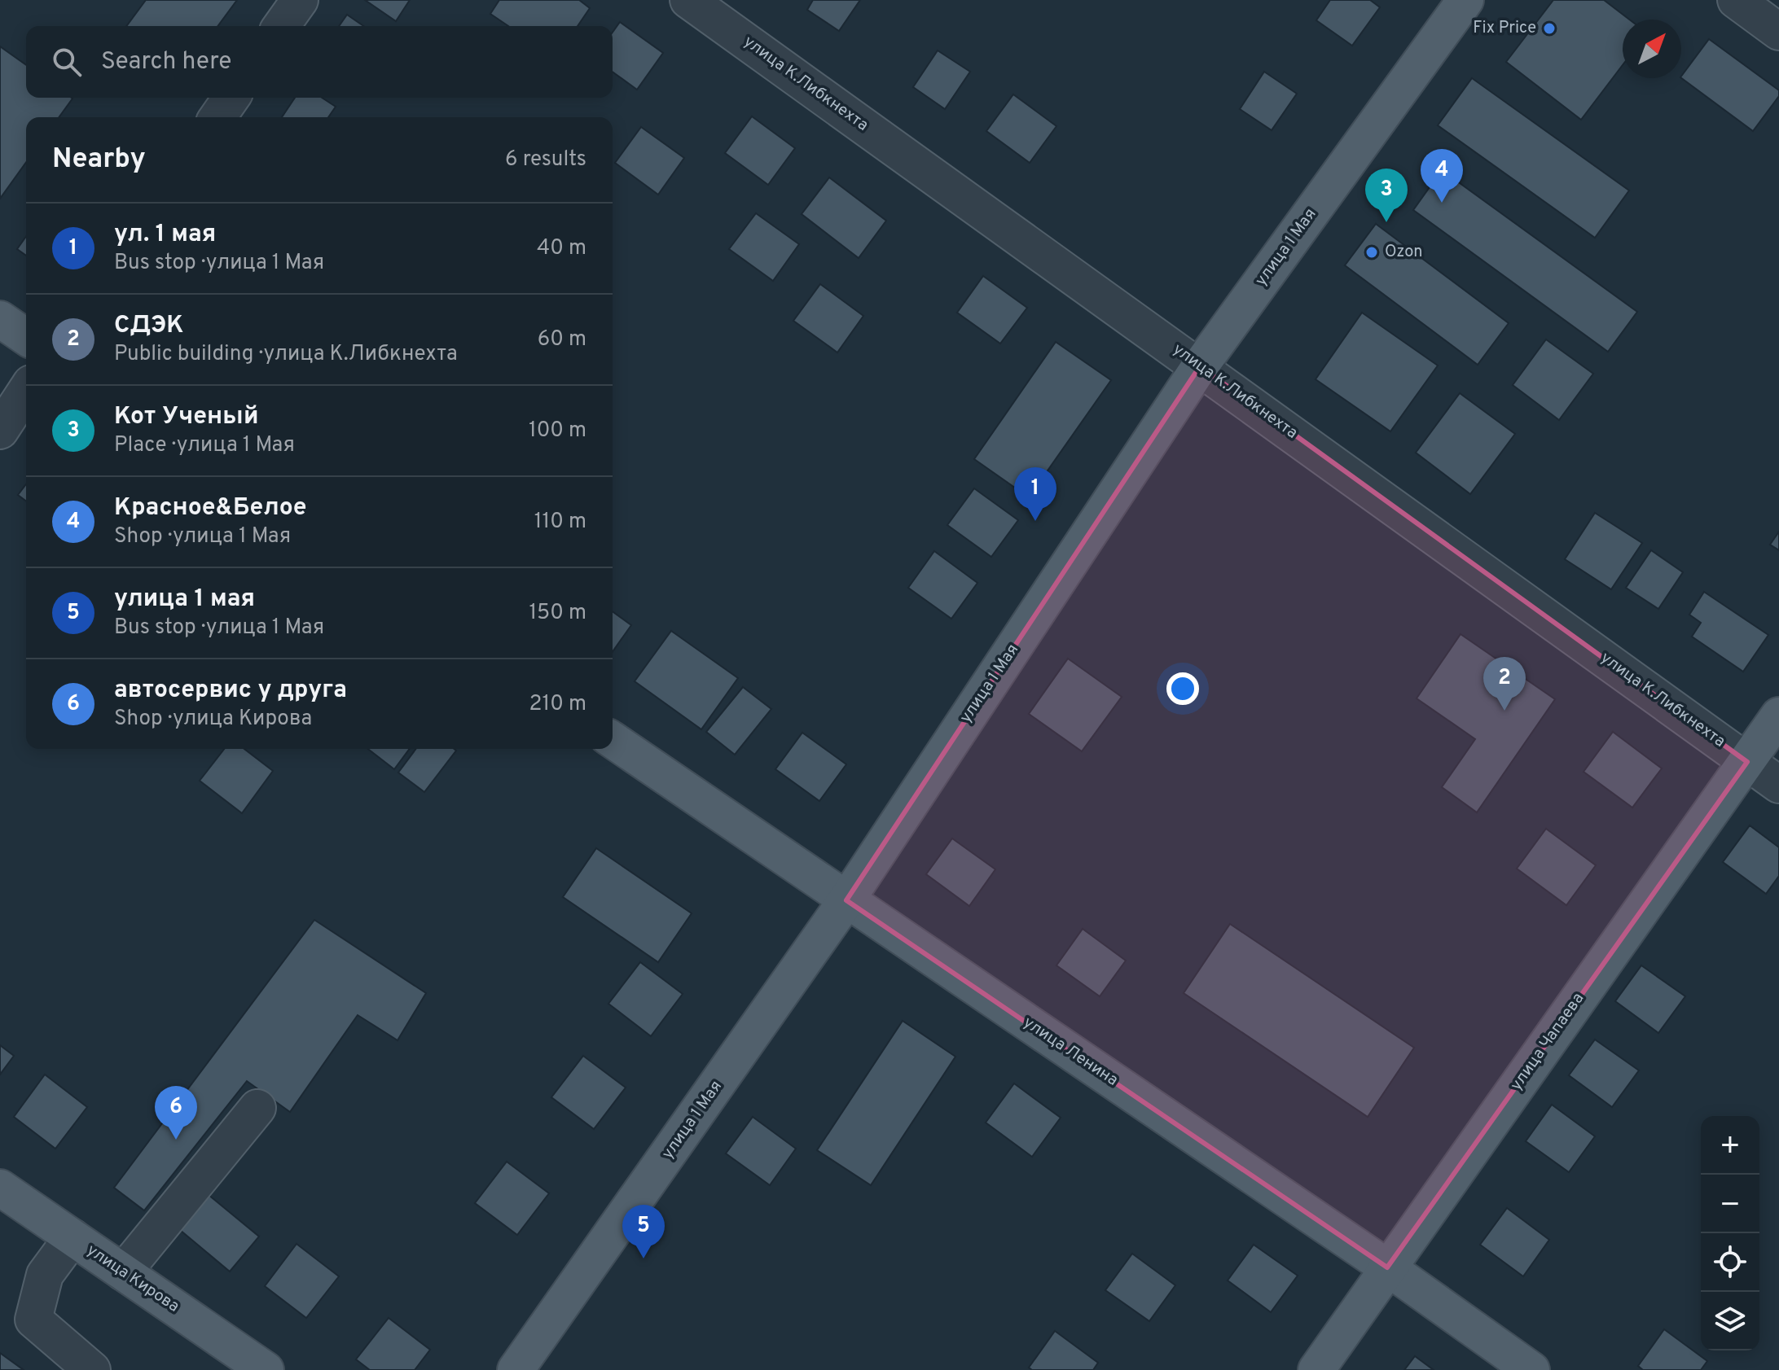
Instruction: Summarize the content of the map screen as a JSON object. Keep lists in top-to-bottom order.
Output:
{
  "streets": {
    "main road": [
      "улица 1 Мая",
      "улица Чапаева",
      "улица Ленина",
      "улица Кирова"
    ],
    "street": ["улица К.Либкнехта"]
  },
  "crossings": [
    ["улица К.Либкнехта", "улица 1 Мая"],
    ["улица К.Либкнехта", "улица Чапаева"],
    ["улица 1 Мая", "улица Ленина"],
    ["улица Чапаева", "улица Ленина"]
  ],
  "places": ["Fix Price", "Ozon"],
  "north": "top right",
  "page": {
    "search": "Search here",
    "heading": ["Nearby", "6 results"],
    "pins": [
      "4",
      "3",
      "1",
      "2",
      "6",
      "5"
    ],
    "list": [
      {
        "mark": "1",
        "name": "ул. 1 мая",
        "note": "Bus stop · улица 1 Мая",
        "value": "40 m"
      },
      {
        "mark": "2",
        "name": "СДЭК",
        "note": "Public building · улица К.Либкнехта",
        "value": "60 m"
      },
      {
        "mark": "3",
        "name": "Кот Ученый",
        "note": "Place · улица 1 Мая",
        "value": "100 m"
      },
      {
        "mark": "4",
        "name": "Красное&Белое",
        "note": "Shop · улица 1 Мая",
        "value": "110 m"
      },
      {
        "mark": "5",
        "name": "улица 1 мая",
        "note": "Bus stop · улица 1 Мая",
        "value": "150 m"
      },
      {
        "mark": "6",
        "name": "автосервис у друга",
        "note": "Shop · улица Кирова",
        "value": "210 m"
      }
    ],
    "map_buttons": ["+", "−"]
  }
}
